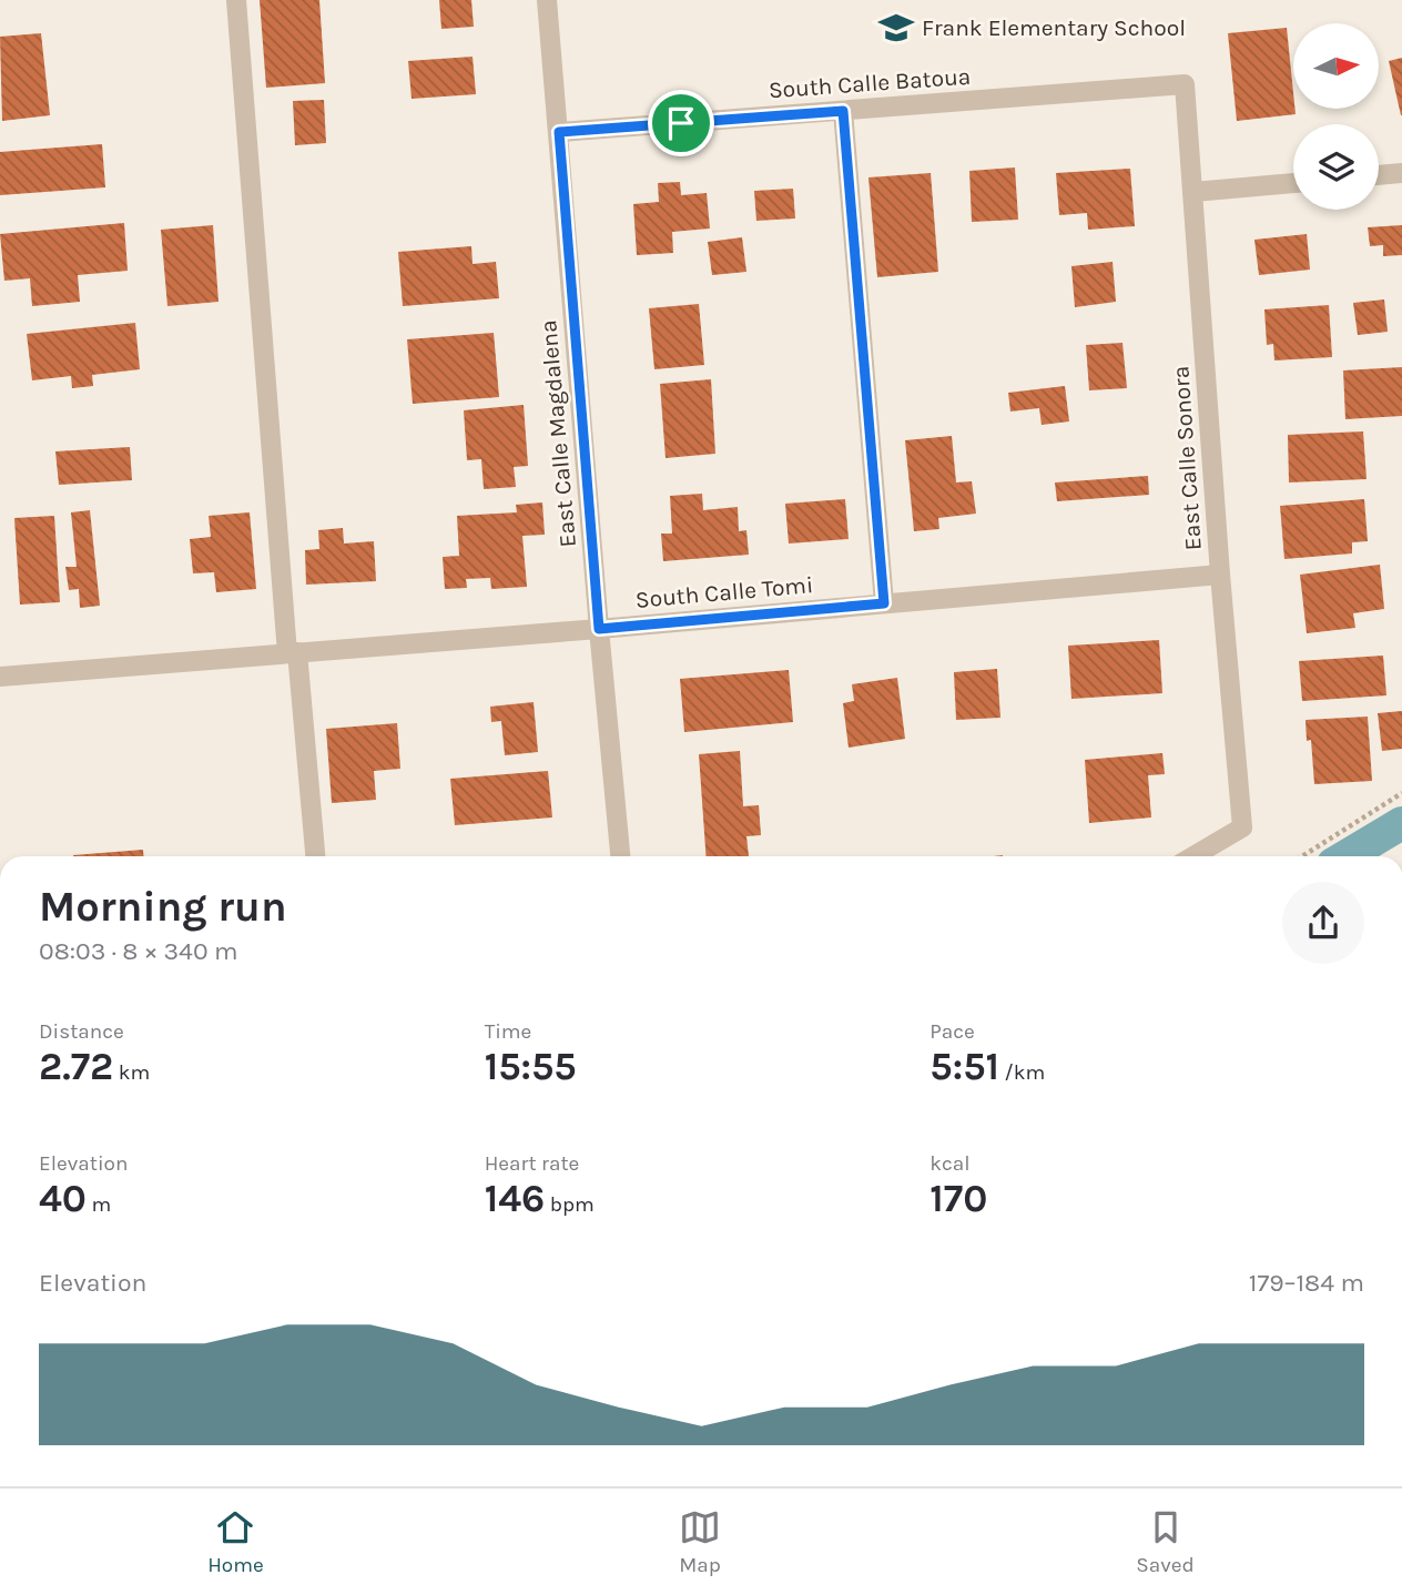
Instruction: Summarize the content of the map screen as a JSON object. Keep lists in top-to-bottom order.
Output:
{
  "streets": {
    "street": [
      "South Calle Batoua",
      "East Calle Magdalena",
      "East Calle Sonora",
      "South Calle Tomi"
    ]
  },
  "crossings": [
    ["South Calle Batoua", "East Calle Magdalena"],
    ["South Calle Batoua", "East Calle Sonora"],
    ["East Calle Magdalena", "South Calle Tomi"],
    ["East Calle Sonora", "South Calle Tomi"]
  ],
  "places": {
    "school or university": ["Frank Elementary School"]
  },
  "north": "right",
  "page": {
    "heading": ["Morning run", "08:03 · 8 × 340 m"],
    "stats": [
      ["Distance", "2.72 km"],
      ["Time", "15:55"],
      ["Pace", "5:51 /km"],
      ["Elevation", "40 m"],
      ["Heart rate", "146 bpm"],
      ["kcal", "170"]
    ],
    "chart": ["Elevation", "179–184 m"],
    "tabs": ["Home", "Map", "Saved"]
  }
}
